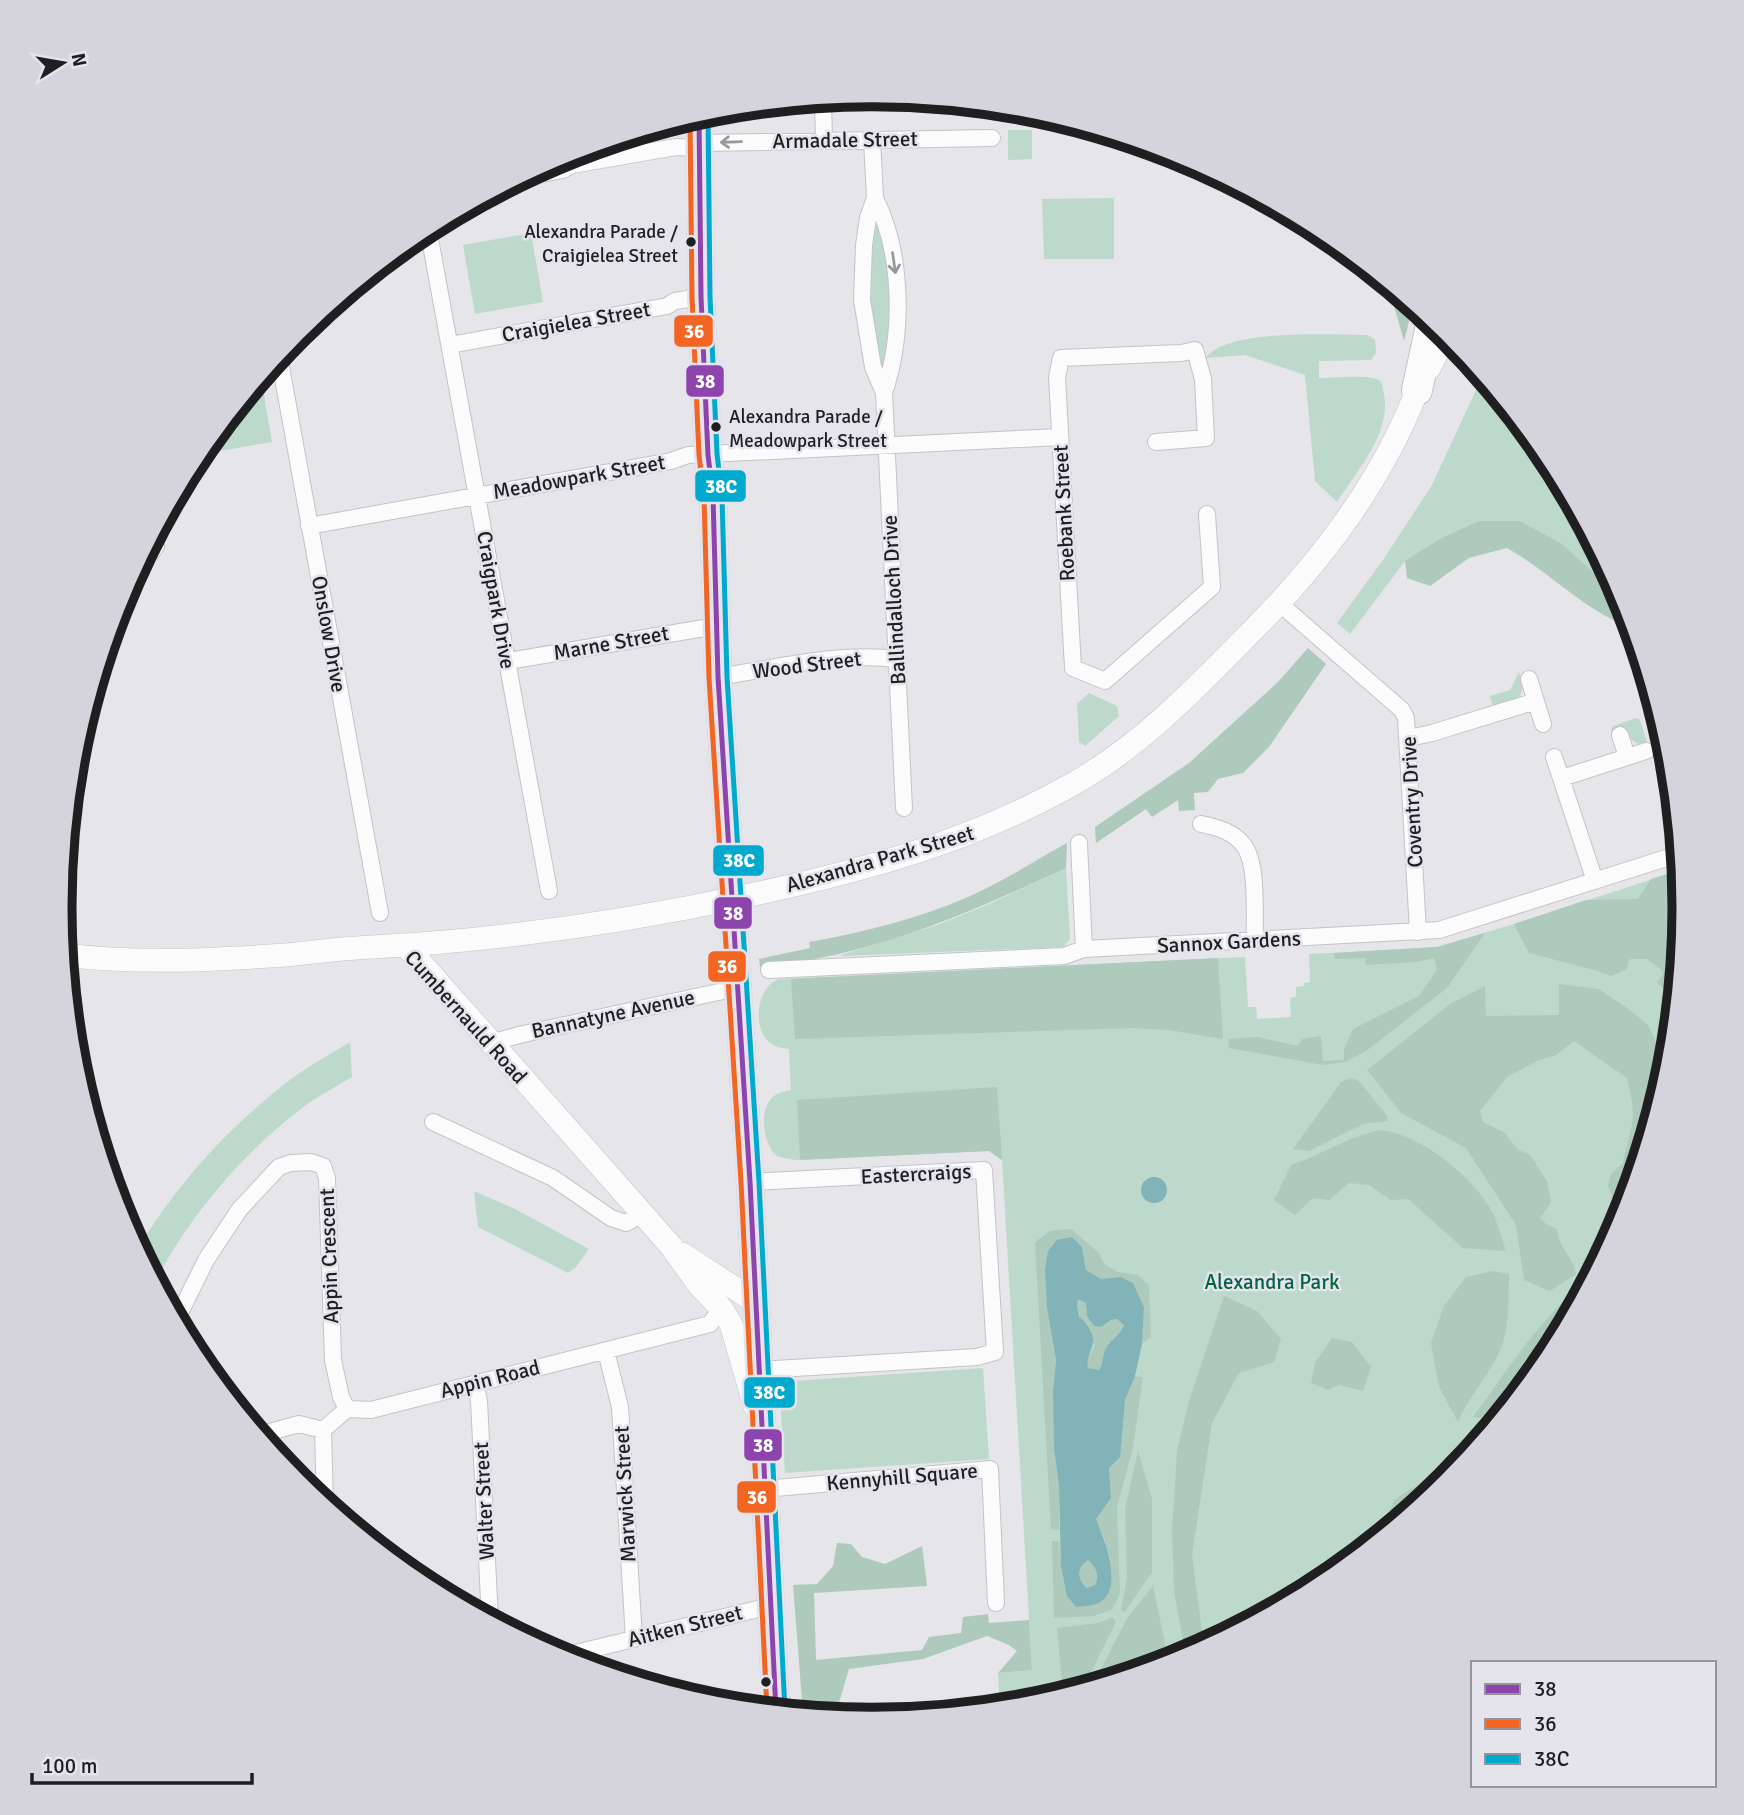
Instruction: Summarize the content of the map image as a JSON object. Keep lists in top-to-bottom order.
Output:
{
  "streets": {
    "main road": ["Cumbernauld Road"],
    "street": [
      "Armadale Street",
      "Craigielea Street",
      "Meadowpark Street",
      "Roebank Street",
      "Craigpark Drive",
      "Ballindalloch Drive",
      "Onslow Drive",
      "Marne Street",
      "Wood Street",
      "Coventry Drive",
      "Alexandra Park Street",
      "Sannox Gardens",
      "Bannatyne Avenue",
      "Eastercraigs",
      "Appin Crescent",
      "Appin Road",
      "Kennyhill Square",
      "Marwick Street",
      "Walter Street",
      "Aitken Street"
    ]
  },
  "crossings": [
    ["Armadale Street", "Ballindalloch Drive"],
    ["Craigielea Street", "Craigpark Drive"],
    ["Meadowpark Street", "Roebank Street"],
    ["Meadowpark Street", "Craigpark Drive"],
    ["Meadowpark Street", "Ballindalloch Drive"],
    ["Meadowpark Street", "Onslow Drive"],
    ["Craigpark Drive", "Marne Street"],
    ["Ballindalloch Drive", "Wood Street"],
    ["Coventry Drive", "Alexandra Park Street"],
    ["Coventry Drive", "Sannox Gardens"],
    ["Alexandra Park Street", "Cumbernauld Road"],
    ["Bannatyne Avenue", "Cumbernauld Road"],
    ["Cumbernauld Road", "Eastercraigs"],
    ["Cumbernauld Road", "Appin Road"],
    ["Cumbernauld Road", "Kennyhill Square"],
    ["Cumbernauld Road", "Aitken Street"],
    ["Appin Crescent", "Appin Road"],
    ["Appin Road", "Marwick Street"],
    ["Appin Road", "Walter Street"],
    ["Marwick Street", "Aitken Street"]
  ],
  "parks": ["Alexandra Park"],
  "places": ["Alexandra Parade / Craigielea Street", "Alexandra Parade / Meadowpark Street"],
  "lines": ["transit line 38C", "transit line 38", "transit line 36"],
  "legend": ["38", "36", "38C"],
  "scale_bar": "100 m",
  "north": "right"
}
